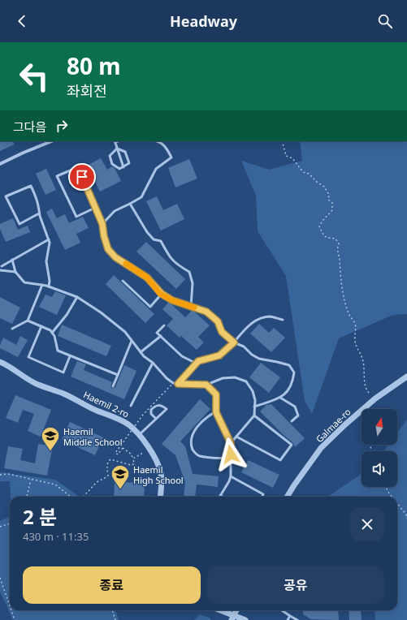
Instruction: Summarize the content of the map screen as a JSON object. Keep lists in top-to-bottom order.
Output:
{
  "streets": {
    "street": ["Haemil 2-ro", "Galmae-ro"]
  },
  "places": {
    "school or university": ["Haemil Middle School", "Haemil High School"]
  },
  "north": "top",
  "page": {
    "header": "Headway",
    "turn": ["80 m", "좌회전"],
    "then": "그다음",
    "heading": ["2 분", "430 m · 11:35"],
    "buttons": ["종료", "공유"]
  }
}
